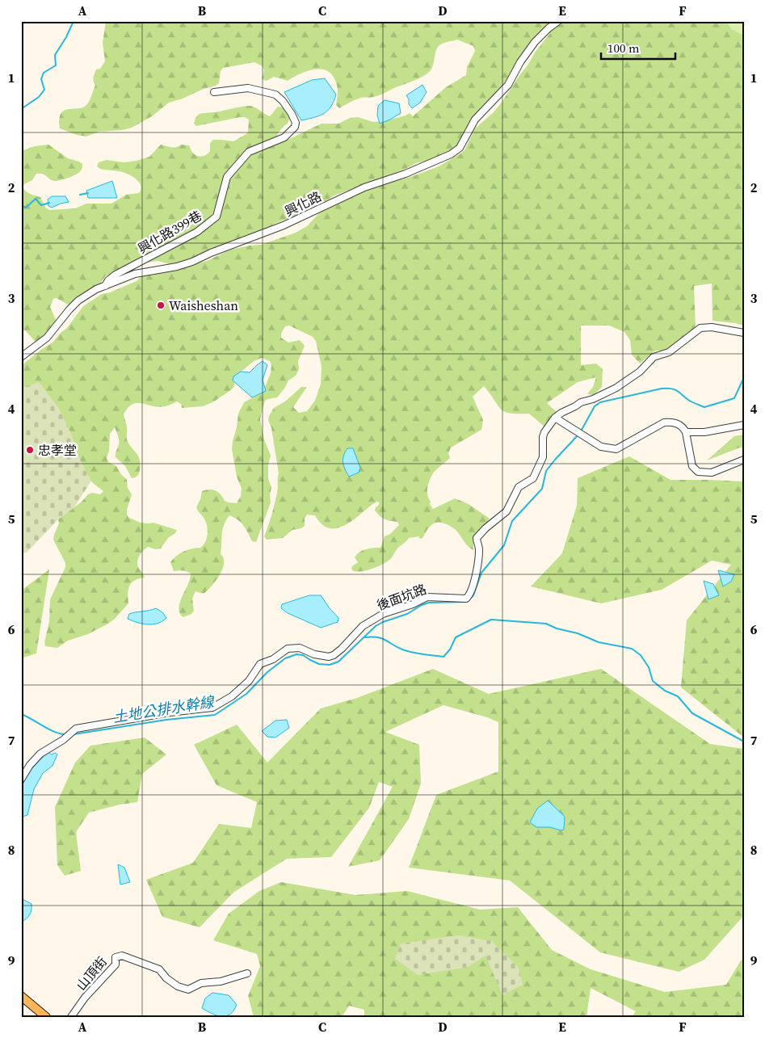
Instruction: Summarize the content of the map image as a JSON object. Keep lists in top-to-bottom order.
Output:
{
  "streets": {
    "street": [
      "興化路",
      "興化路399巷",
      "後面坑路",
      "山頂街"
    ]
  },
  "crossings": [
    ["興化路", "興化路399巷"]
  ],
  "water": ["土地公排水幹線"],
  "places": ["Waisheshan", "忠孝堂"],
  "scale_bar": "100 m",
  "grid": {
    "columns": [
      "A",
      "B",
      "C",
      "D",
      "E",
      "F"
    ],
    "rows": [
      "1",
      "2",
      "3",
      "4",
      "5",
      "6",
      "7",
      "8",
      "9"
    ]
  }
}
